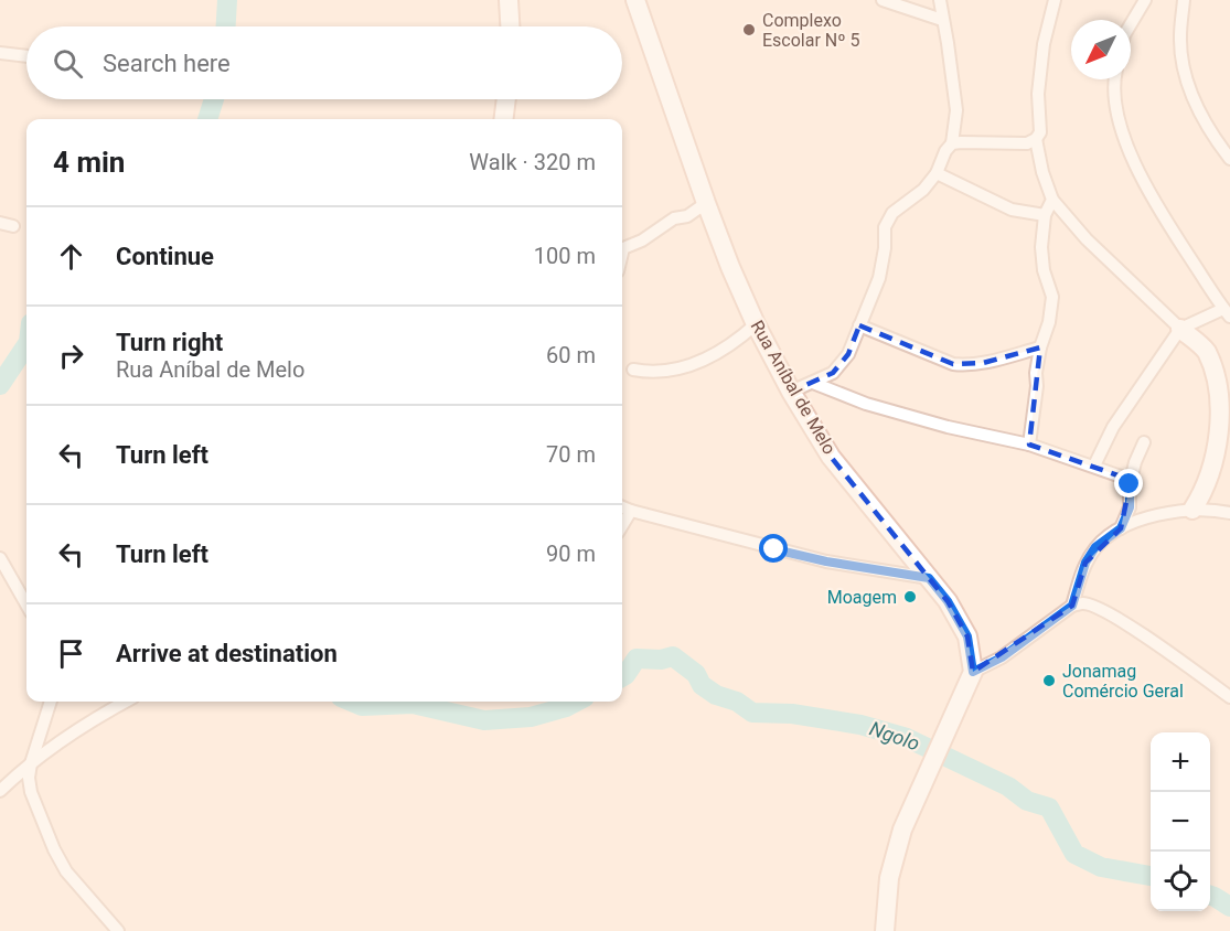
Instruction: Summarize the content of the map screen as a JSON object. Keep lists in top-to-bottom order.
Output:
{
  "streets": {
    "street": ["Rua Aníbal de Melo"]
  },
  "water": ["Ngolo"],
  "places": ["Complexo Escolar Nº 5", "Moagem", "Jonamag Comércio Geral"],
  "north": "bottom left",
  "page": {
    "search": "Search here",
    "heading": ["4 min", "Walk · 320 m"],
    "list": [
      ["Continue", "100 m"],
      ["Turn right", "Rua Aníbal de Melo", "60 m"],
      ["Turn left", "70 m"],
      ["Turn left", "90 m"],
      "Arrive at destination"
    ],
    "map_buttons": ["+", "−"]
  }
}
